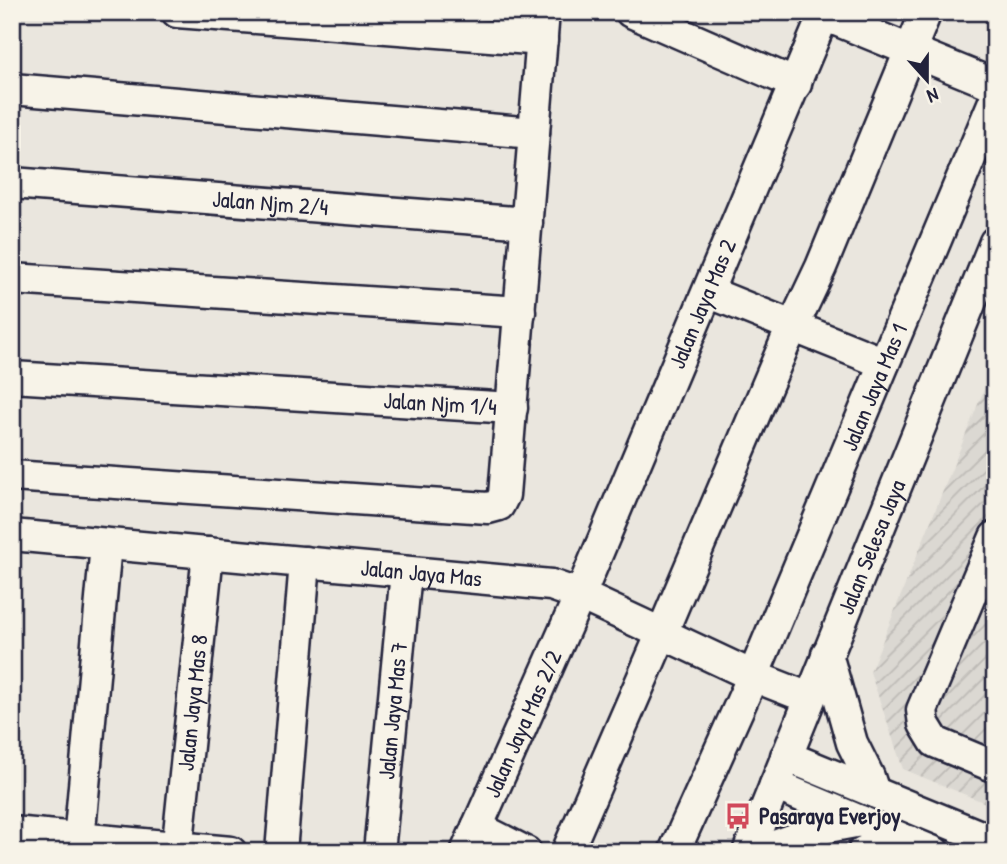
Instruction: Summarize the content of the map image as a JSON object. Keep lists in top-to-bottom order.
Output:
{
  "streets": {
    "street": [
      "Jalan Njm 2/4",
      "Jalan Jaya Mas 2",
      "Jalan Jaya Mas 1",
      "Jalan Njm 1/4",
      "Jalan Selesa Jaya",
      "Jalan Jaya Mas",
      "Jalan Jaya Mas 8",
      "Jalan Jaya Mas 7",
      "Jalan Jaya Mas 2/2"
    ]
  },
  "crossings": [
    ["Jalan Njm 2/4", "Jalan Njm 1/4"],
    ["Jalan Jaya Mas 2", "Jalan Jaya Mas"],
    ["Jalan Jaya Mas 2", "Jalan Jaya Mas 2/2"],
    ["Jalan Jaya Mas 1", "Jalan Jaya Mas"],
    ["Jalan Selesa Jaya", "Jalan Jaya Mas"],
    ["Jalan Jaya Mas", "Jalan Jaya Mas 8"],
    ["Jalan Jaya Mas", "Jalan Jaya Mas 7"],
    ["Jalan Jaya Mas", "Jalan Jaya Mas 2/2"]
  ],
  "places": {
    "bus stop": ["Pasaraya Everjoy"]
  },
  "north": "bottom"
}
